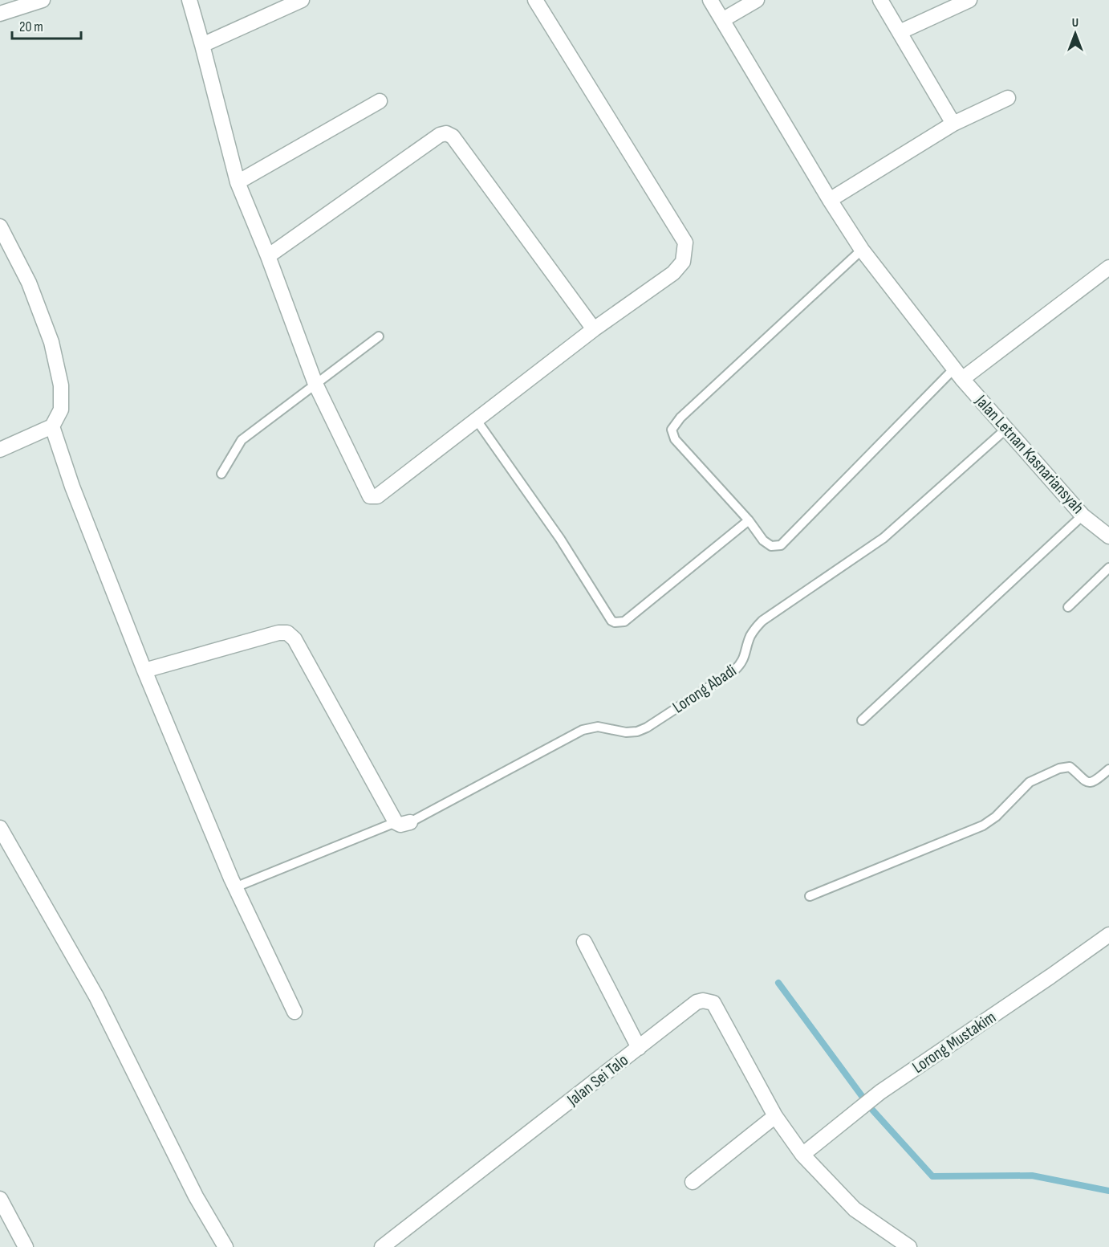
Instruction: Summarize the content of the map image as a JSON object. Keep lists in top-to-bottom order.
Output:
{
  "streets": {
    "street": ["Jalan Letnan Kasnariansyah", "Lorong Mustakim", "Jalan Sei Talo"],
    "lane": ["Lorong Abadi"]
  },
  "crossings": [
    ["Jalan Letnan Kasnariansyah", "Lorong Abadi"],
    ["Lorong Mustakim", "Jalan Sei Talo"]
  ],
  "scale_bar": "20 m",
  "north": "top"
}
